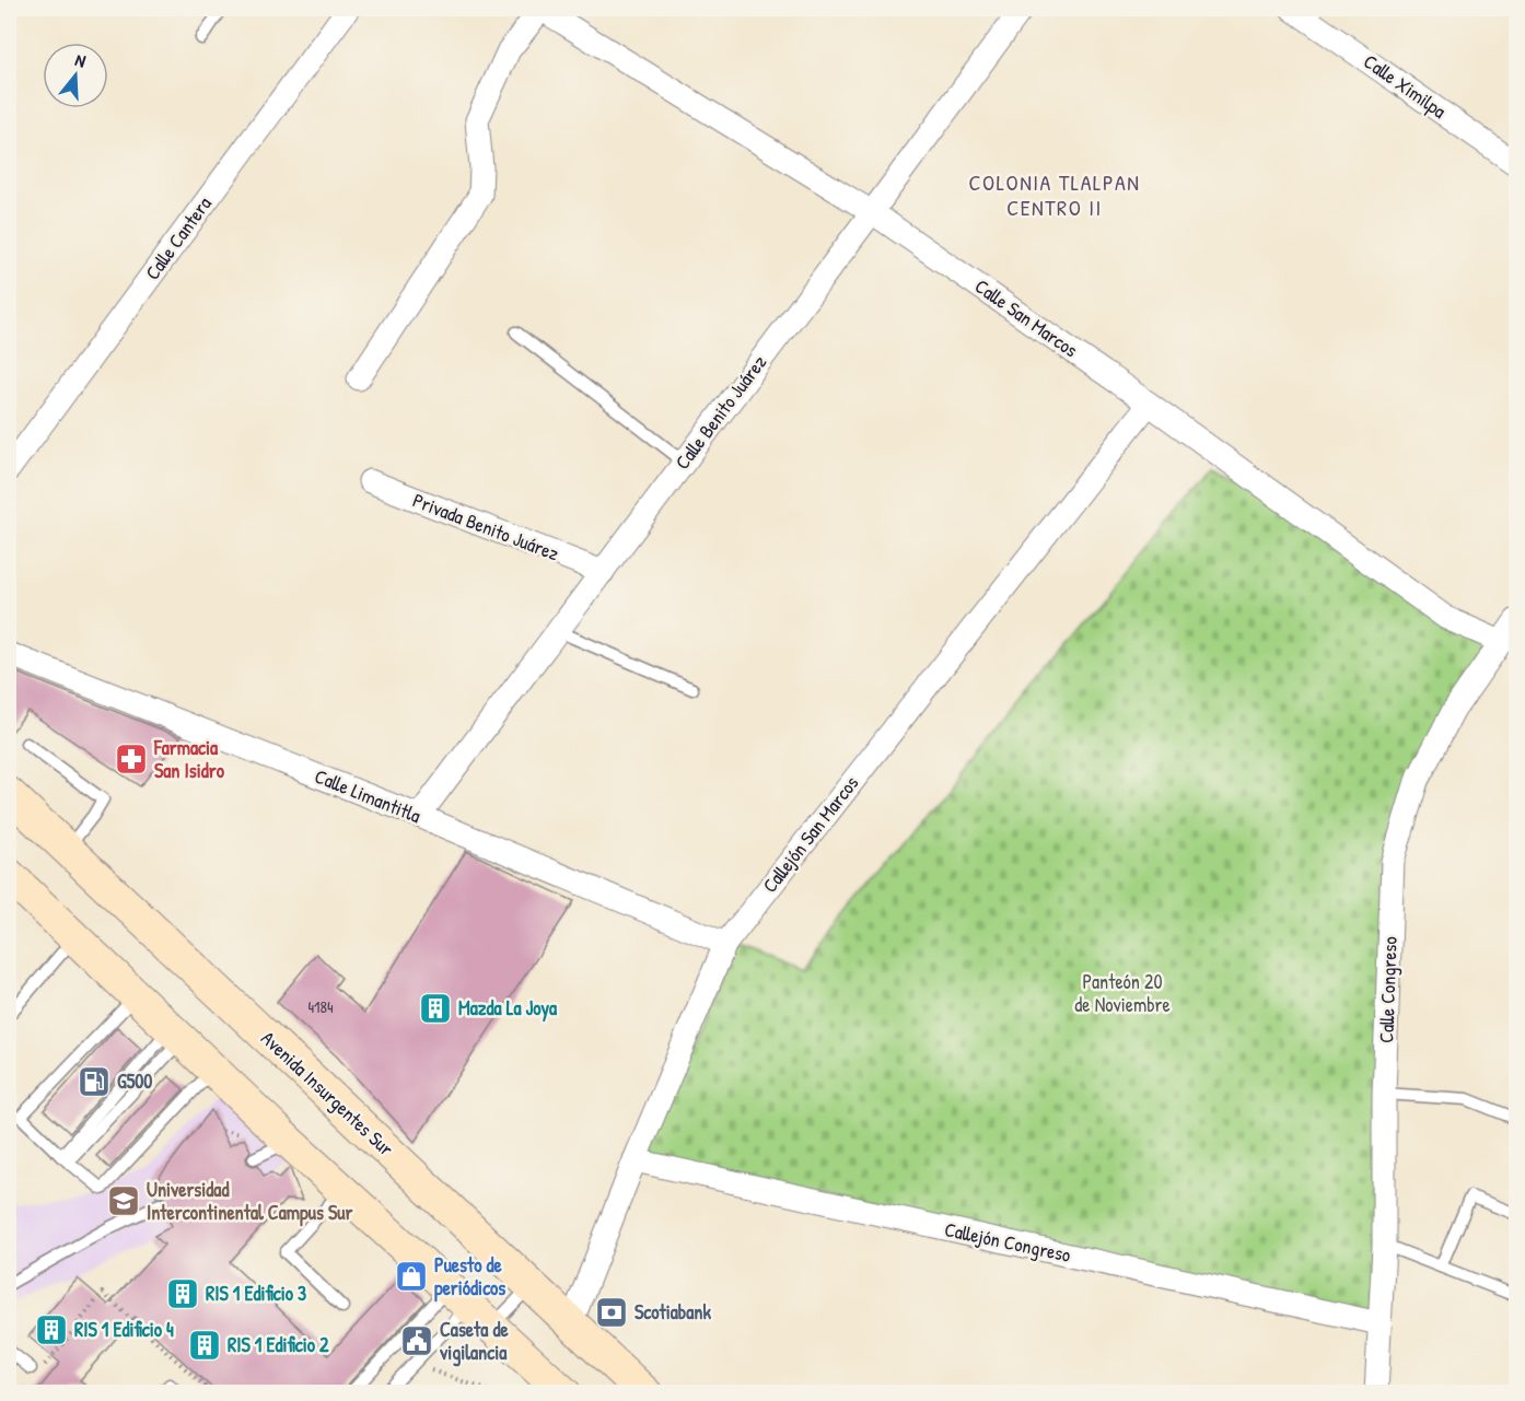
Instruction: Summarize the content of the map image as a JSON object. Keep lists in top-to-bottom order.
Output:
{
  "streets": {
    "main road": ["Avenida Insurgentes Sur"],
    "street": [
      "Calle Ximilpa",
      "Calle Cantera",
      "Calle San Marcos",
      "Calle Benito Juárez",
      "Privada Benito Juárez",
      "Calle Limantitla",
      "Callejón San Marcos",
      "Calle Congreso",
      "Callejón Congreso"
    ]
  },
  "crossings": [
    ["Calle San Marcos", "Calle Benito Juárez"],
    ["Calle San Marcos", "Callejón San Marcos"],
    ["Calle San Marcos", "Calle Congreso"],
    ["Calle Benito Juárez", "Privada Benito Juárez"],
    ["Calle Benito Juárez", "Calle Limantitla"],
    ["Calle Limantitla", "Callejón San Marcos"],
    ["Callejón San Marcos", "Avenida Insurgentes Sur"],
    ["Callejón San Marcos", "Callejón Congreso"],
    ["Calle Congreso", "Callejón Congreso"]
  ],
  "districts": ["COLONIA TLALPAN CENTRO II"],
  "parks": ["Panteón 20 de Noviembre"],
  "places": {
    "pharmacy": ["Farmacia San Isidro"],
    "building": [
      "Mazda La Joya",
      "RIS 1 Edificio 3",
      "RIS 1 Edificio 4",
      "RIS 1 Edificio 2"
    ],
    "fuel station": ["G500"],
    "school or university": ["Universidad Intercontinental Campus Sur"],
    "shop": ["Puesto de periódicos"],
    "bank": ["Scotiabank"],
    "public building": ["Caseta de vigilancia"]
  },
  "house_numbers": ["4184"],
  "north": "top"
}
